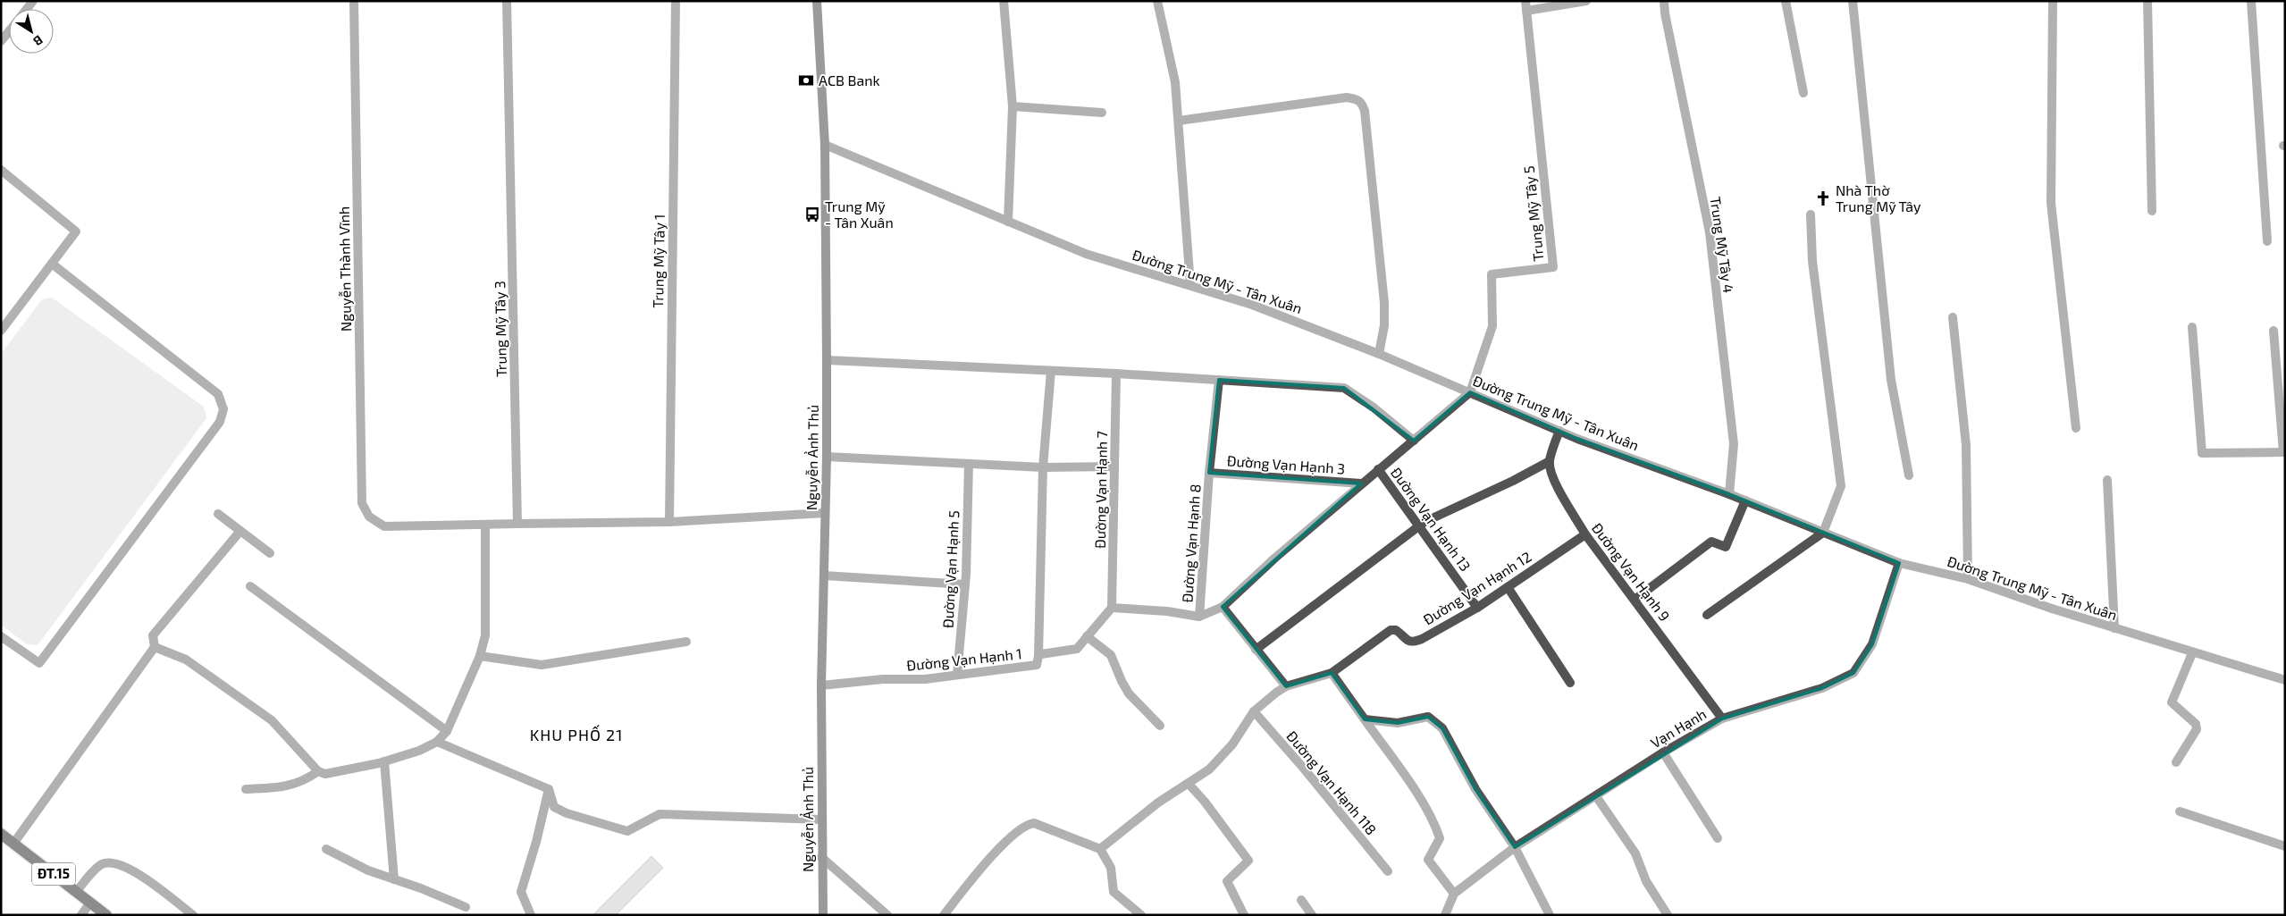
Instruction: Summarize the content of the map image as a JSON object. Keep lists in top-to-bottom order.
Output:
{
  "streets": {
    "main road": ["Nguyễn Ảnh Thủ", "ĐT.15"],
    "street": [
      "Trung Mỹ Tây 5",
      "Trung Mỹ Tây 4",
      "Trung Mỹ Tây 1",
      "Nguyễn Thành Vĩnh",
      "Đường Trung Mỹ - Tân Xuân",
      "Trung Mỹ Tây 3",
      "Đường Vạn Hạnh 3",
      "Đường Vạn Hạnh 7",
      "Đường Vạn Hạnh 13",
      "Đường Vạn Hạnh 8",
      "Đường Vạn Hạnh 5",
      "Đường Vạn Hạnh 9",
      "Đường Vạn Hạnh 12",
      "Đường Vạn Hạnh 1",
      "Vạn Hạnh",
      "Đường Vạn Hạnh 118"
    ]
  },
  "crossings": [
    ["Trung Mỹ Tây 5", "Đường Trung Mỹ - Tân Xuân"],
    ["Trung Mỹ Tây 4", "Đường Trung Mỹ - Tân Xuân"],
    ["Đường Trung Mỹ - Tân Xuân", "Nguyễn Ảnh Thủ"],
    ["Đường Trung Mỹ - Tân Xuân", "Vạn Hạnh"],
    ["Nguyễn Ảnh Thủ", "Đường Vạn Hạnh 1"],
    ["Đường Vạn Hạnh 3", "Đường Vạn Hạnh 8"],
    ["Đường Vạn Hạnh 7", "Đường Vạn Hạnh 1"],
    ["Đường Vạn Hạnh 13", "Đường Vạn Hạnh 12"],
    ["Đường Vạn Hạnh 5", "Đường Vạn Hạnh 1"],
    ["Đường Vạn Hạnh 9", "Đường Vạn Hạnh 12"],
    ["Đường Vạn Hạnh 9", "Vạn Hạnh"],
    ["Đường Vạn Hạnh 12", "Đường Vạn Hạnh 118"]
  ],
  "districts": ["KHU PHỐ 21"],
  "places": {
    "bank": ["ACB Bank"],
    "church": ["Nhà Thờ Trung Mỹ Tây"],
    "bus stop": ["Trung Mỹ - Tân Xuân"]
  },
  "north": "bottom right"
}
